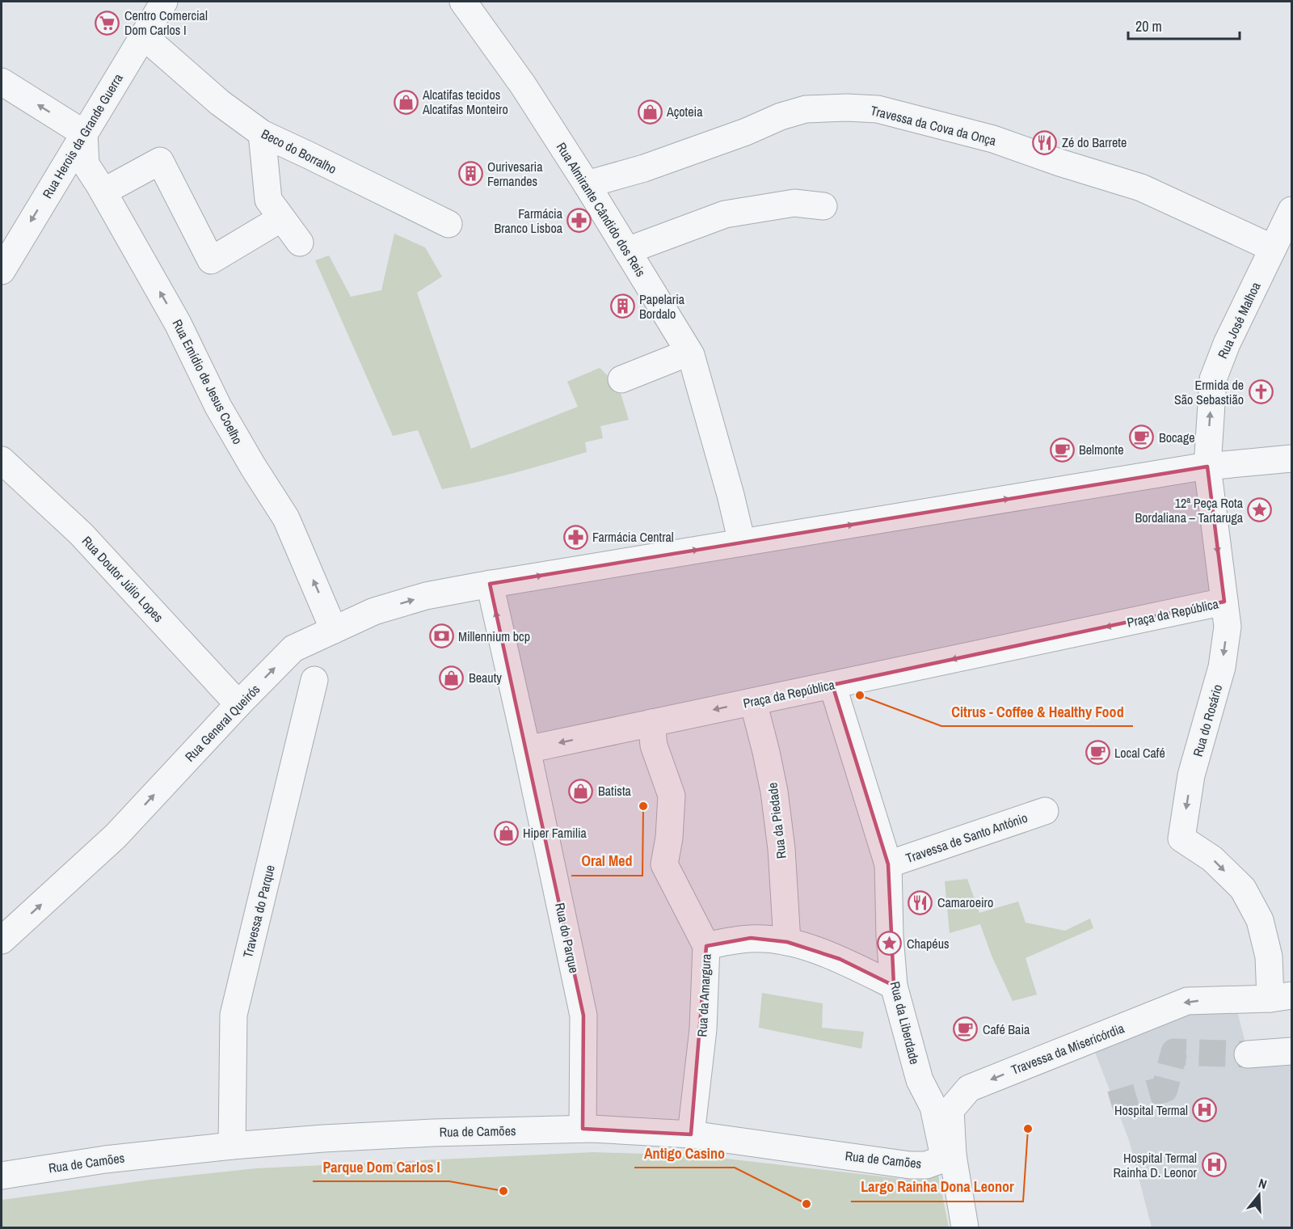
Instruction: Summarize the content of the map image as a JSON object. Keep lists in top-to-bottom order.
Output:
{
  "streets": {
    "street": [
      "Travessa da Cova da Onça",
      "Rua Herois da Grande Guerra",
      "Beco do Borralho",
      "Rua Almirante Cândido dos Reis",
      "Rua José Malhoa",
      "Rua Emídio de Jesus Coelho",
      "Rua Doutor Júlio Lopes",
      "Praça da República",
      "Rua do Rosário",
      "Rua General Queirós",
      "Rua da Piedade",
      "Travessa de Santo António",
      "Travessa do Parque",
      "Rua do Parque",
      "Rua da Amargura",
      "Rua da Liberdade",
      "Travessa da Misericórdia",
      "Rua de Camões"
    ]
  },
  "crossings": [
    ["Travessa da Cova da Onça", "Rua Almirante Cândido dos Reis"],
    ["Travessa da Cova da Onça", "Rua José Malhoa"],
    ["Rua Herois da Grande Guerra", "Beco do Borralho"],
    ["Rua Herois da Grande Guerra", "Rua Emídio de Jesus Coelho"],
    ["Rua José Malhoa", "Praça da República"],
    ["Rua Emídio de Jesus Coelho", "Rua General Queirós"],
    ["Rua Doutor Júlio Lopes", "Rua General Queirós"],
    ["Praça da República", "Rua do Rosário"],
    ["Praça da República", "Rua da Piedade"],
    ["Praça da República", "Rua do Parque"],
    ["Praça da República", "Rua da Amargura"],
    ["Praça da República", "Rua da Liberdade"],
    ["Rua do Rosário", "Travessa da Misericórdia"],
    ["Travessa de Santo António", "Rua da Liberdade"],
    ["Travessa do Parque", "Rua de Camões"],
    ["Rua do Parque", "Rua de Camões"],
    ["Rua da Amargura", "Rua de Camões"],
    ["Rua da Liberdade", "Travessa da Misericórdia"],
    ["Rua da Liberdade", "Rua de Camões"],
    ["Travessa da Misericórdia", "Rua de Camões"]
  ],
  "one_way": [
    "Rua Herois da Grande Guerra",
    "Rua José Malhoa",
    "Rua Emídio de Jesus Coelho",
    "Rua do Rosário",
    "Rua General Queirós",
    "Travessa da Misericórdia"
  ],
  "places": {
    "supermarket": ["Centro Comercial Dom Carlos I"],
    "shop": [
      "Alcatifas tecidos Alcatifas Monteiro",
      "Açoteia",
      "Beauty",
      "Batista",
      "Hiper Familia"
    ],
    "restaurant": ["Zé do Barrete", "Camaroeiro"],
    "building": ["Ourivesaria Fernandes", "Papelaria Bordalo"],
    "pharmacy": ["Farmácia Branco Lisboa", "Farmácia Central"],
    "church": ["Ermida de São Sebastião"],
    "cafe": [
      "Bocage",
      "Belmonte",
      "Local Café",
      "Café Baia"
    ],
    "place": ["12ª Peça Rota Bordaliana – Tartaruga", "Chapéus"],
    "bank": ["Millennium bcp"],
    "other": [
      "Citrus - Coffee & Healthy Food",
      "Oral Med",
      "Largo Rainha Dona Leonor",
      "Parque Dom Carlos I",
      "Antigo Casino"
    ],
    "hospital": ["Hospital Termal", "Hospital Termal Rainha D. Leonor"]
  },
  "scale_bar": "20 m",
  "north": "top"
}
